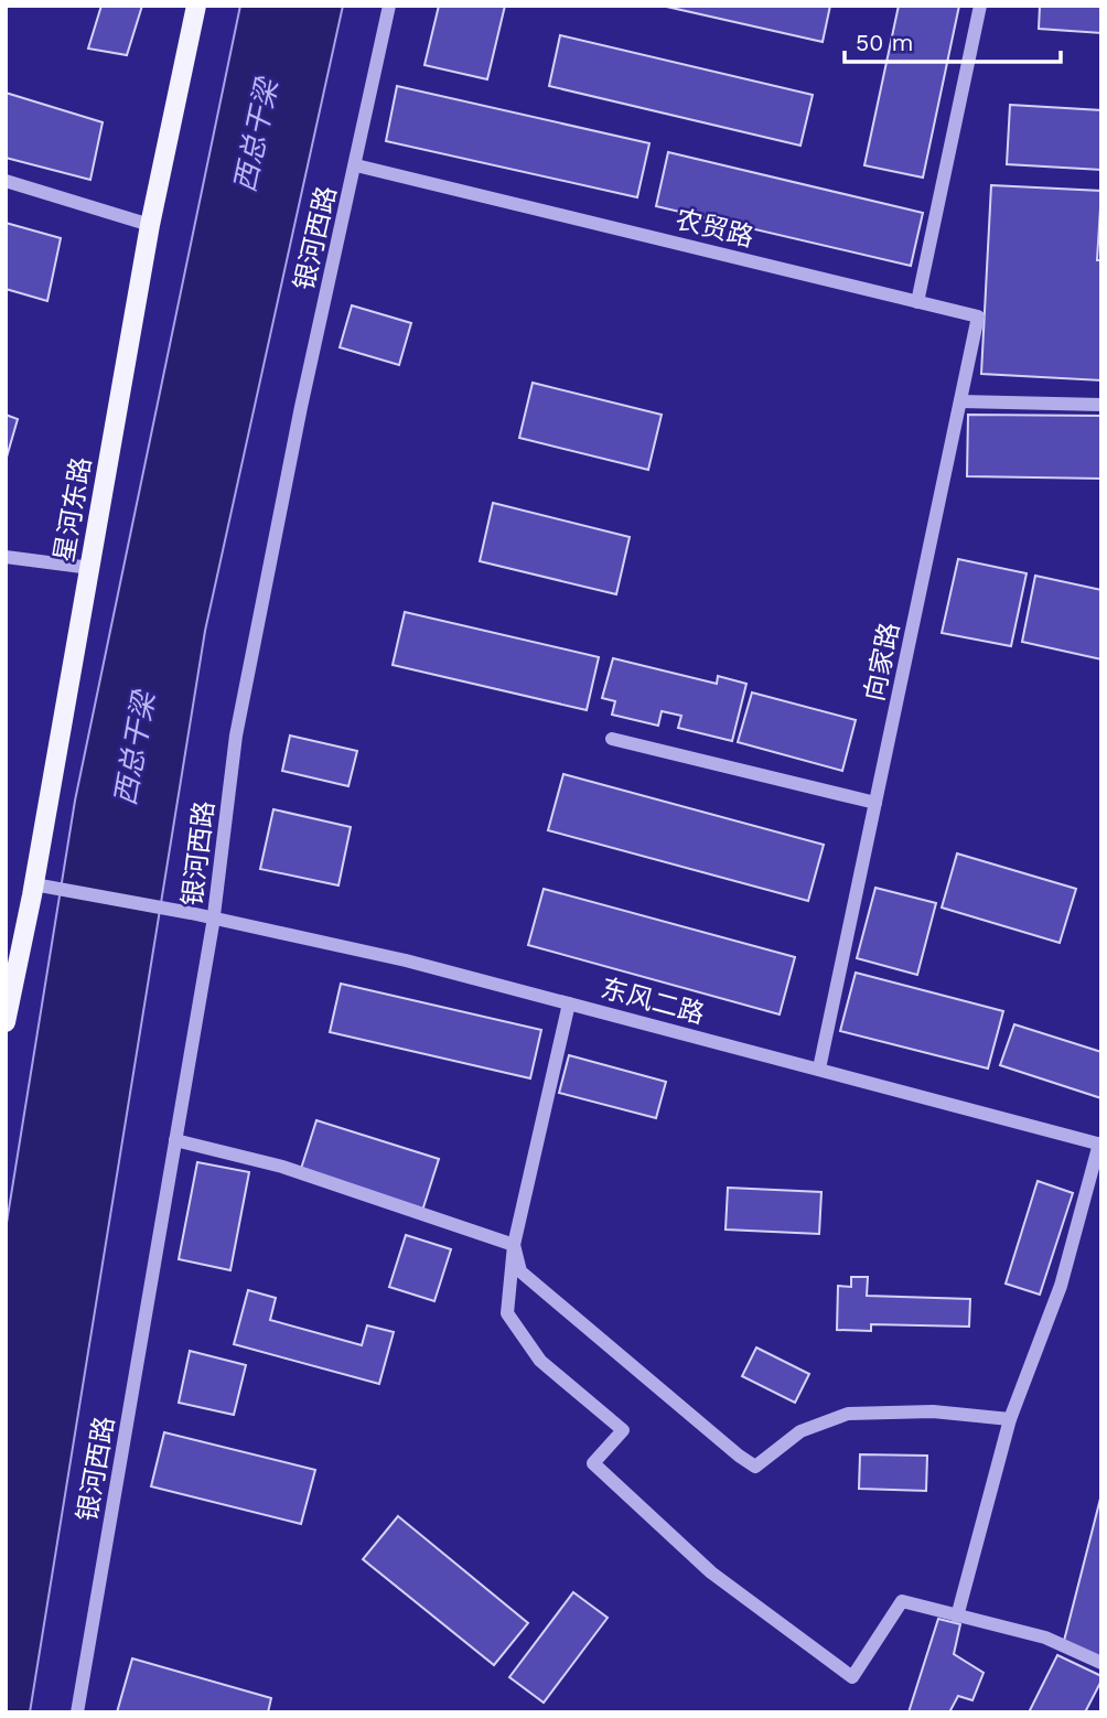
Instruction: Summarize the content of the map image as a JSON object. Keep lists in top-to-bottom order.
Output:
{
  "streets": {
    "main road": ["星河东路"],
    "street": [
      "农贸路",
      "银河西路",
      "向家路",
      "东风二路"
    ]
  },
  "crossings": [
    ["农贸路", "银河西路"],
    ["农贸路", "向家路"],
    ["银河西路", "东风二路"],
    ["星河东路", "东风二路"],
    ["向家路", "东风二路"]
  ],
  "water": ["西总干梁"],
  "scale_bar": "50 m"
}
